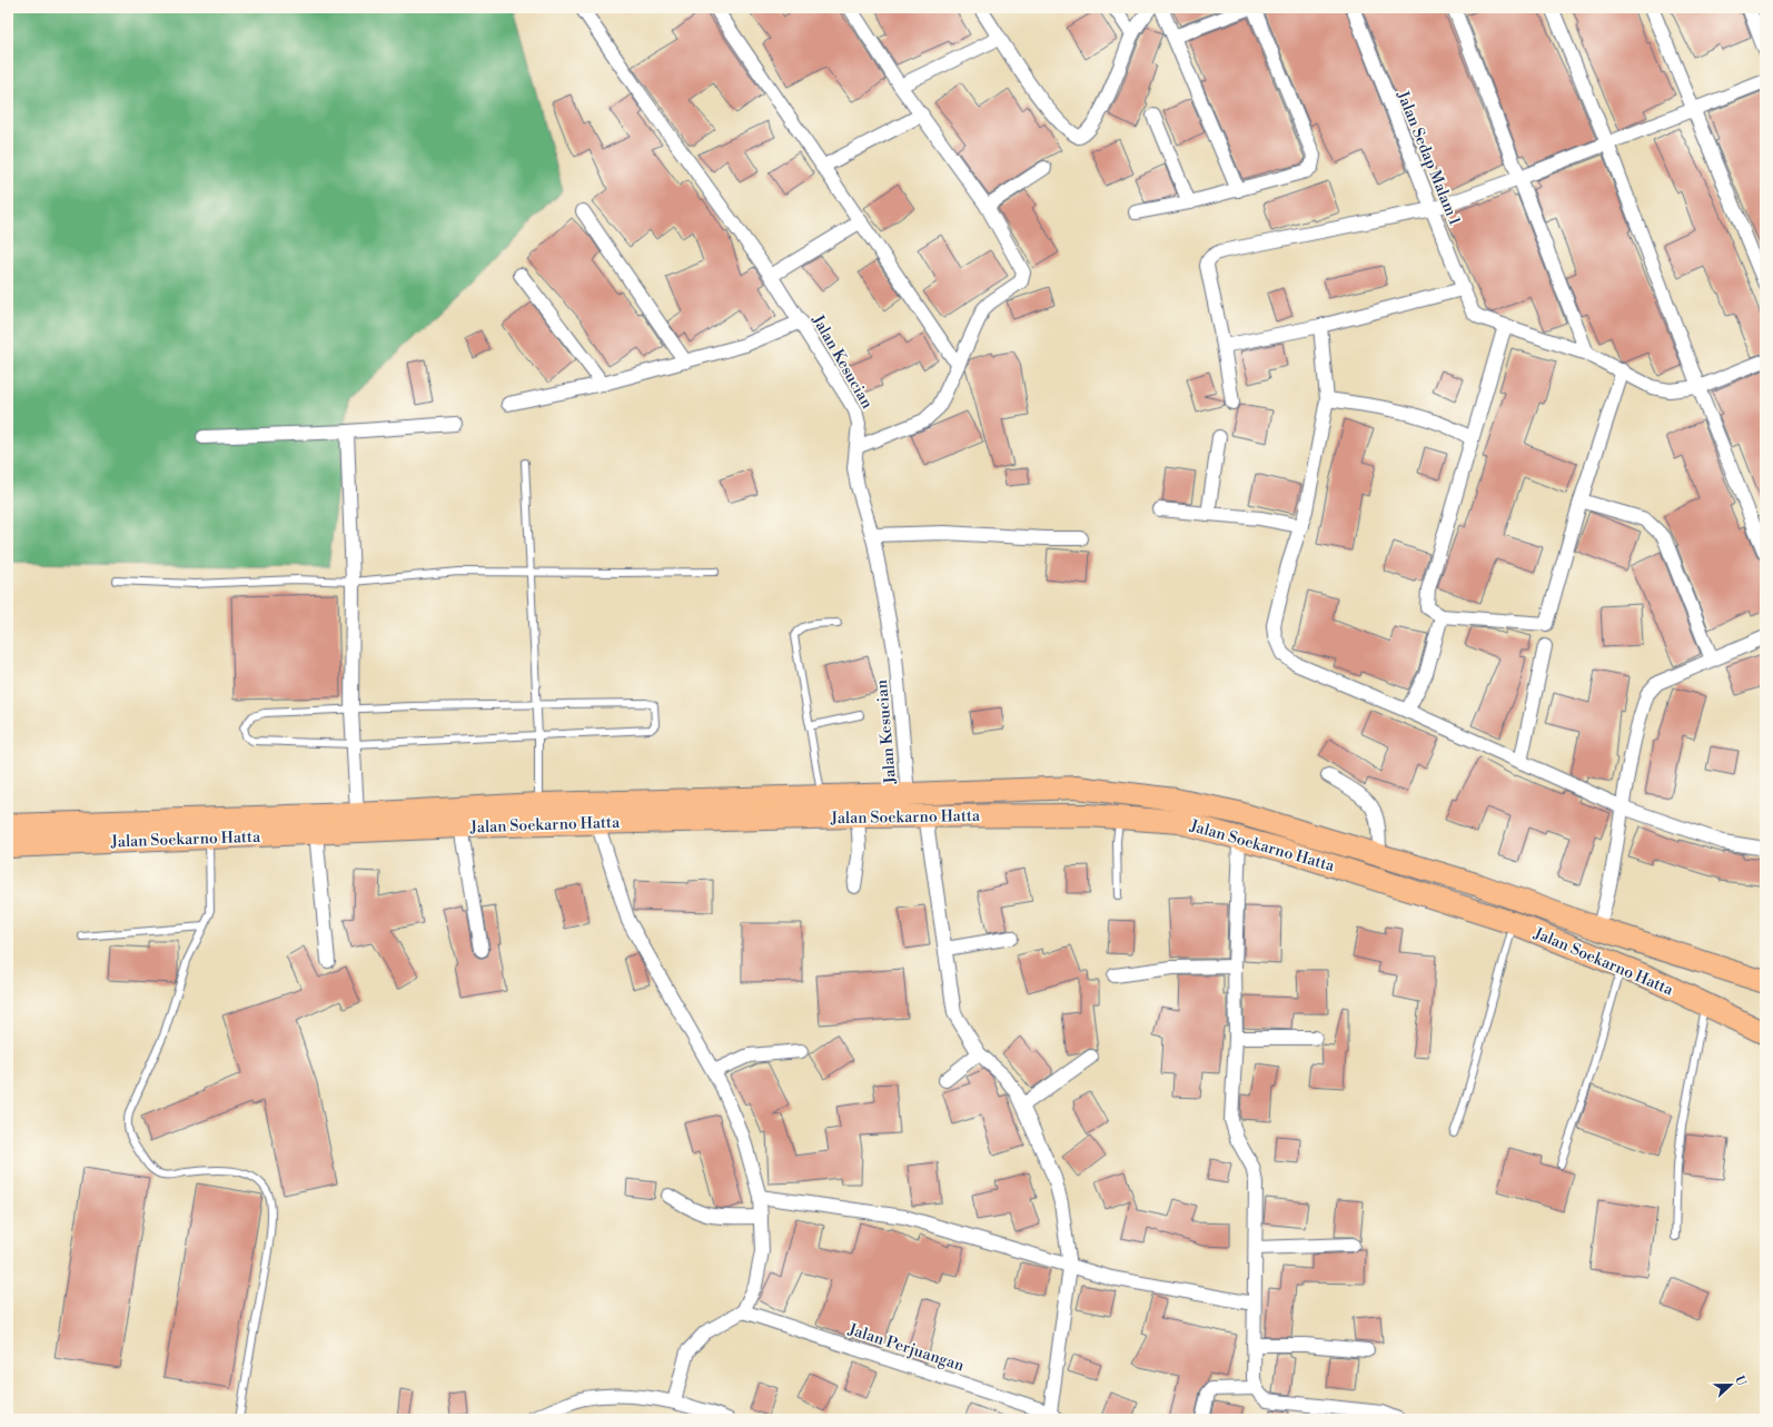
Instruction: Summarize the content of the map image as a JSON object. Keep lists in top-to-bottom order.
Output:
{
  "streets": {
    "highway": ["Jalan Soekarno Hatta"],
    "street": ["Jalan Sedap Malam 1", "Jalan Kesucian", "Jalan Perjuangan"]
  },
  "crossings": [
    ["Jalan Kesucian", "Jalan Soekarno Hatta"]
  ],
  "north": "right"
}
